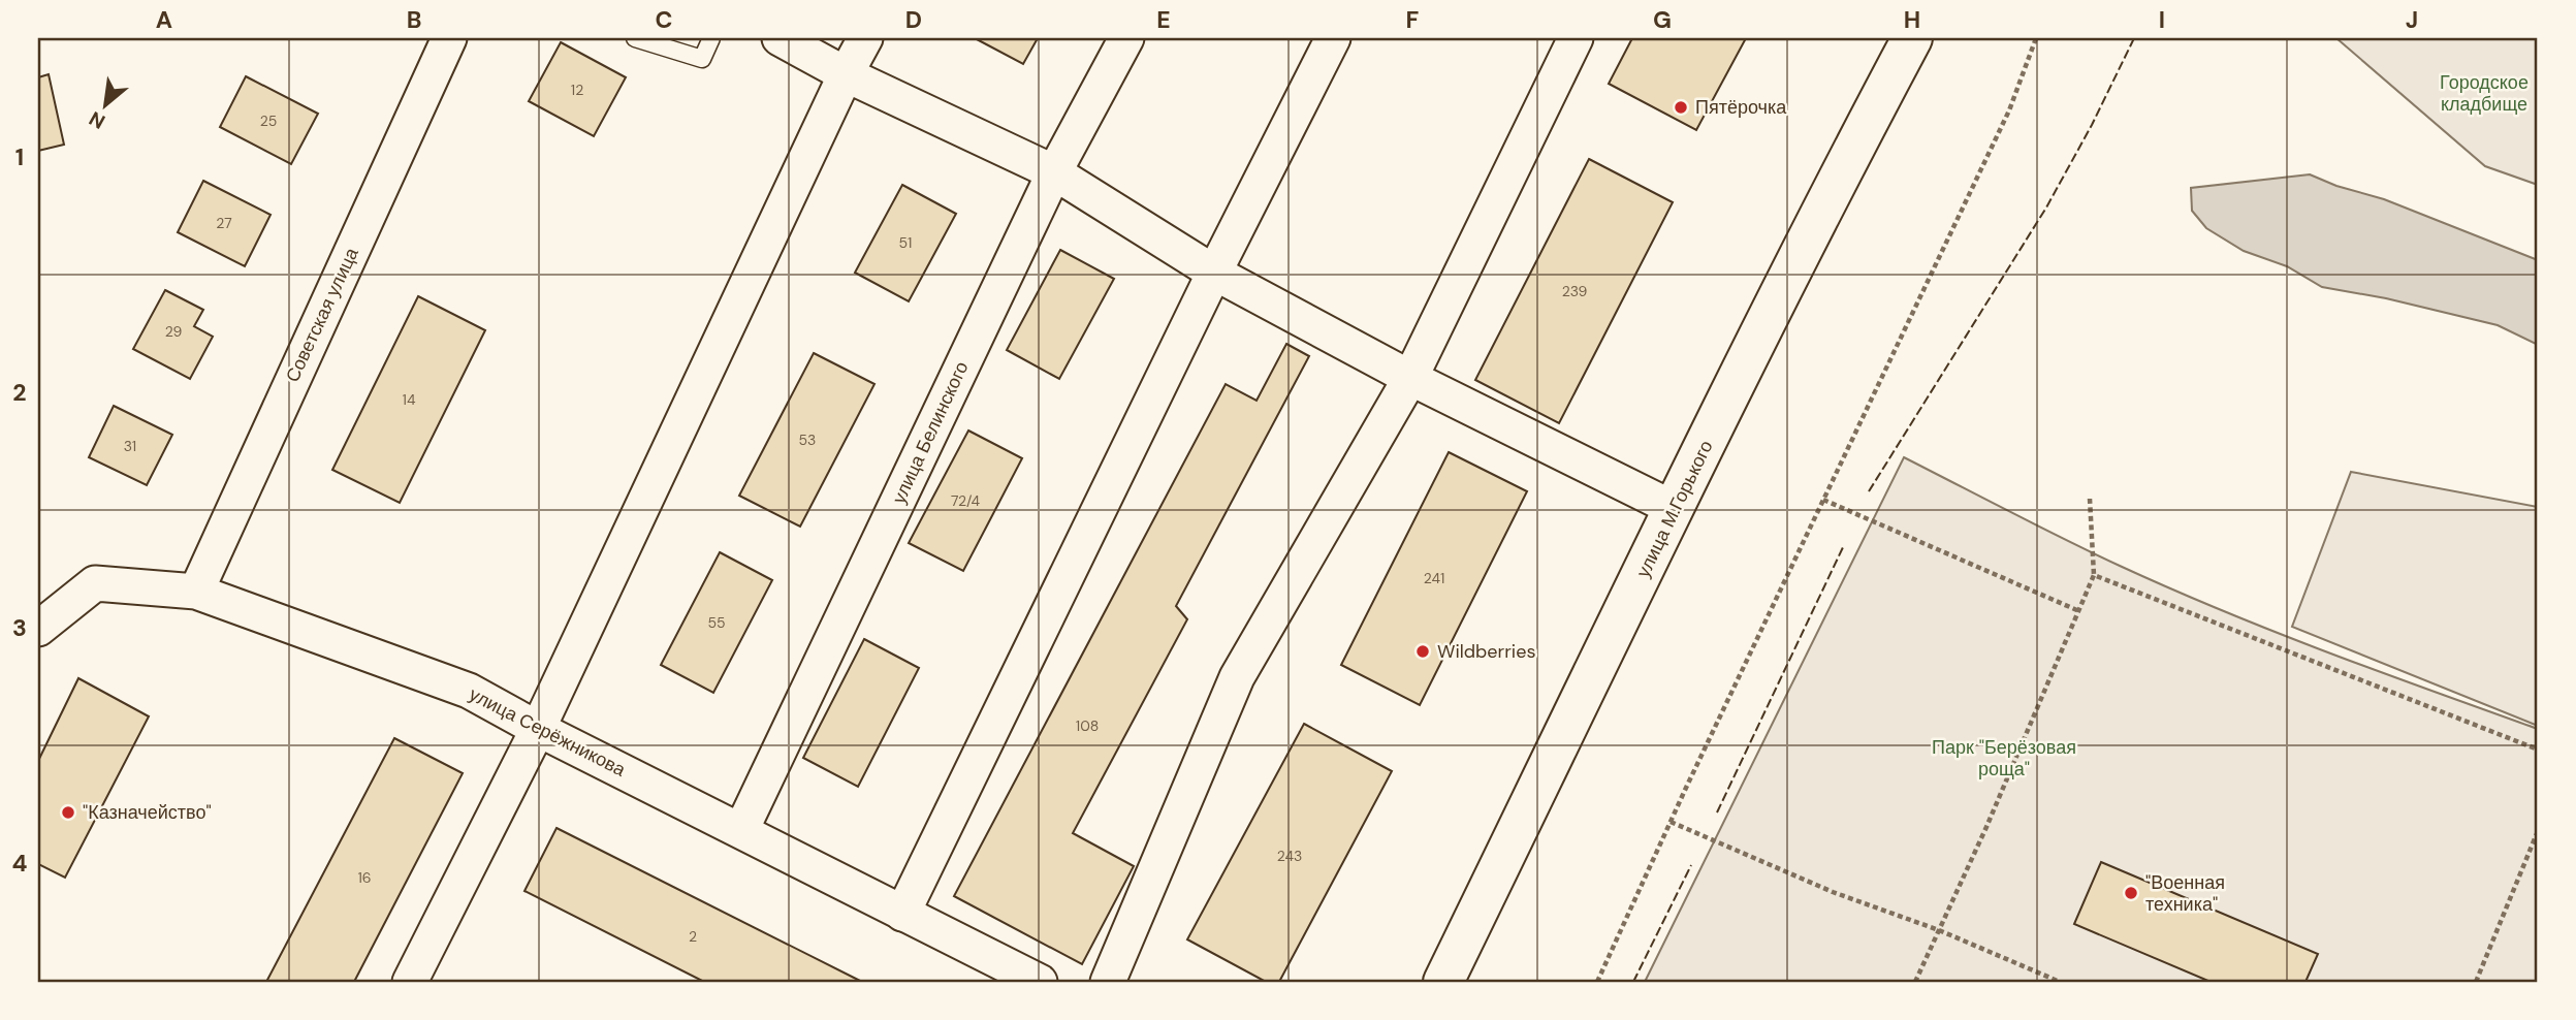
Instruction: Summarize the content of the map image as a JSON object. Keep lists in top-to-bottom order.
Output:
{
  "streets": {
    "main road": ["улица М.Горького"],
    "street": ["Советская улица", "улица Белинского", "улица Серёжникова"]
  },
  "crossings": [
    ["Советская улица", "улица Серёжникова"],
    ["улица Белинского", "улица Серёжникова"]
  ],
  "parks": ["Городское кладбище", "Парк \"Берёзовая роща\""],
  "places": [
    "Пятёрочка",
    "Wildberries",
    "\"Казначейство\"",
    "\"Военная техника\""
  ],
  "house_numbers": [
    "12",
    "25",
    "27",
    "51",
    "239",
    "29",
    "14",
    "53",
    "31",
    "72/4",
    "241",
    "55",
    "108",
    "243",
    "16",
    "2"
  ],
  "north": "bottom left",
  "grid": {
    "columns": [
      "A",
      "B",
      "C",
      "D",
      "E",
      "F",
      "G",
      "H",
      "I",
      "J"
    ],
    "rows": [
      "1",
      "2",
      "3",
      "4"
    ]
  }
}
